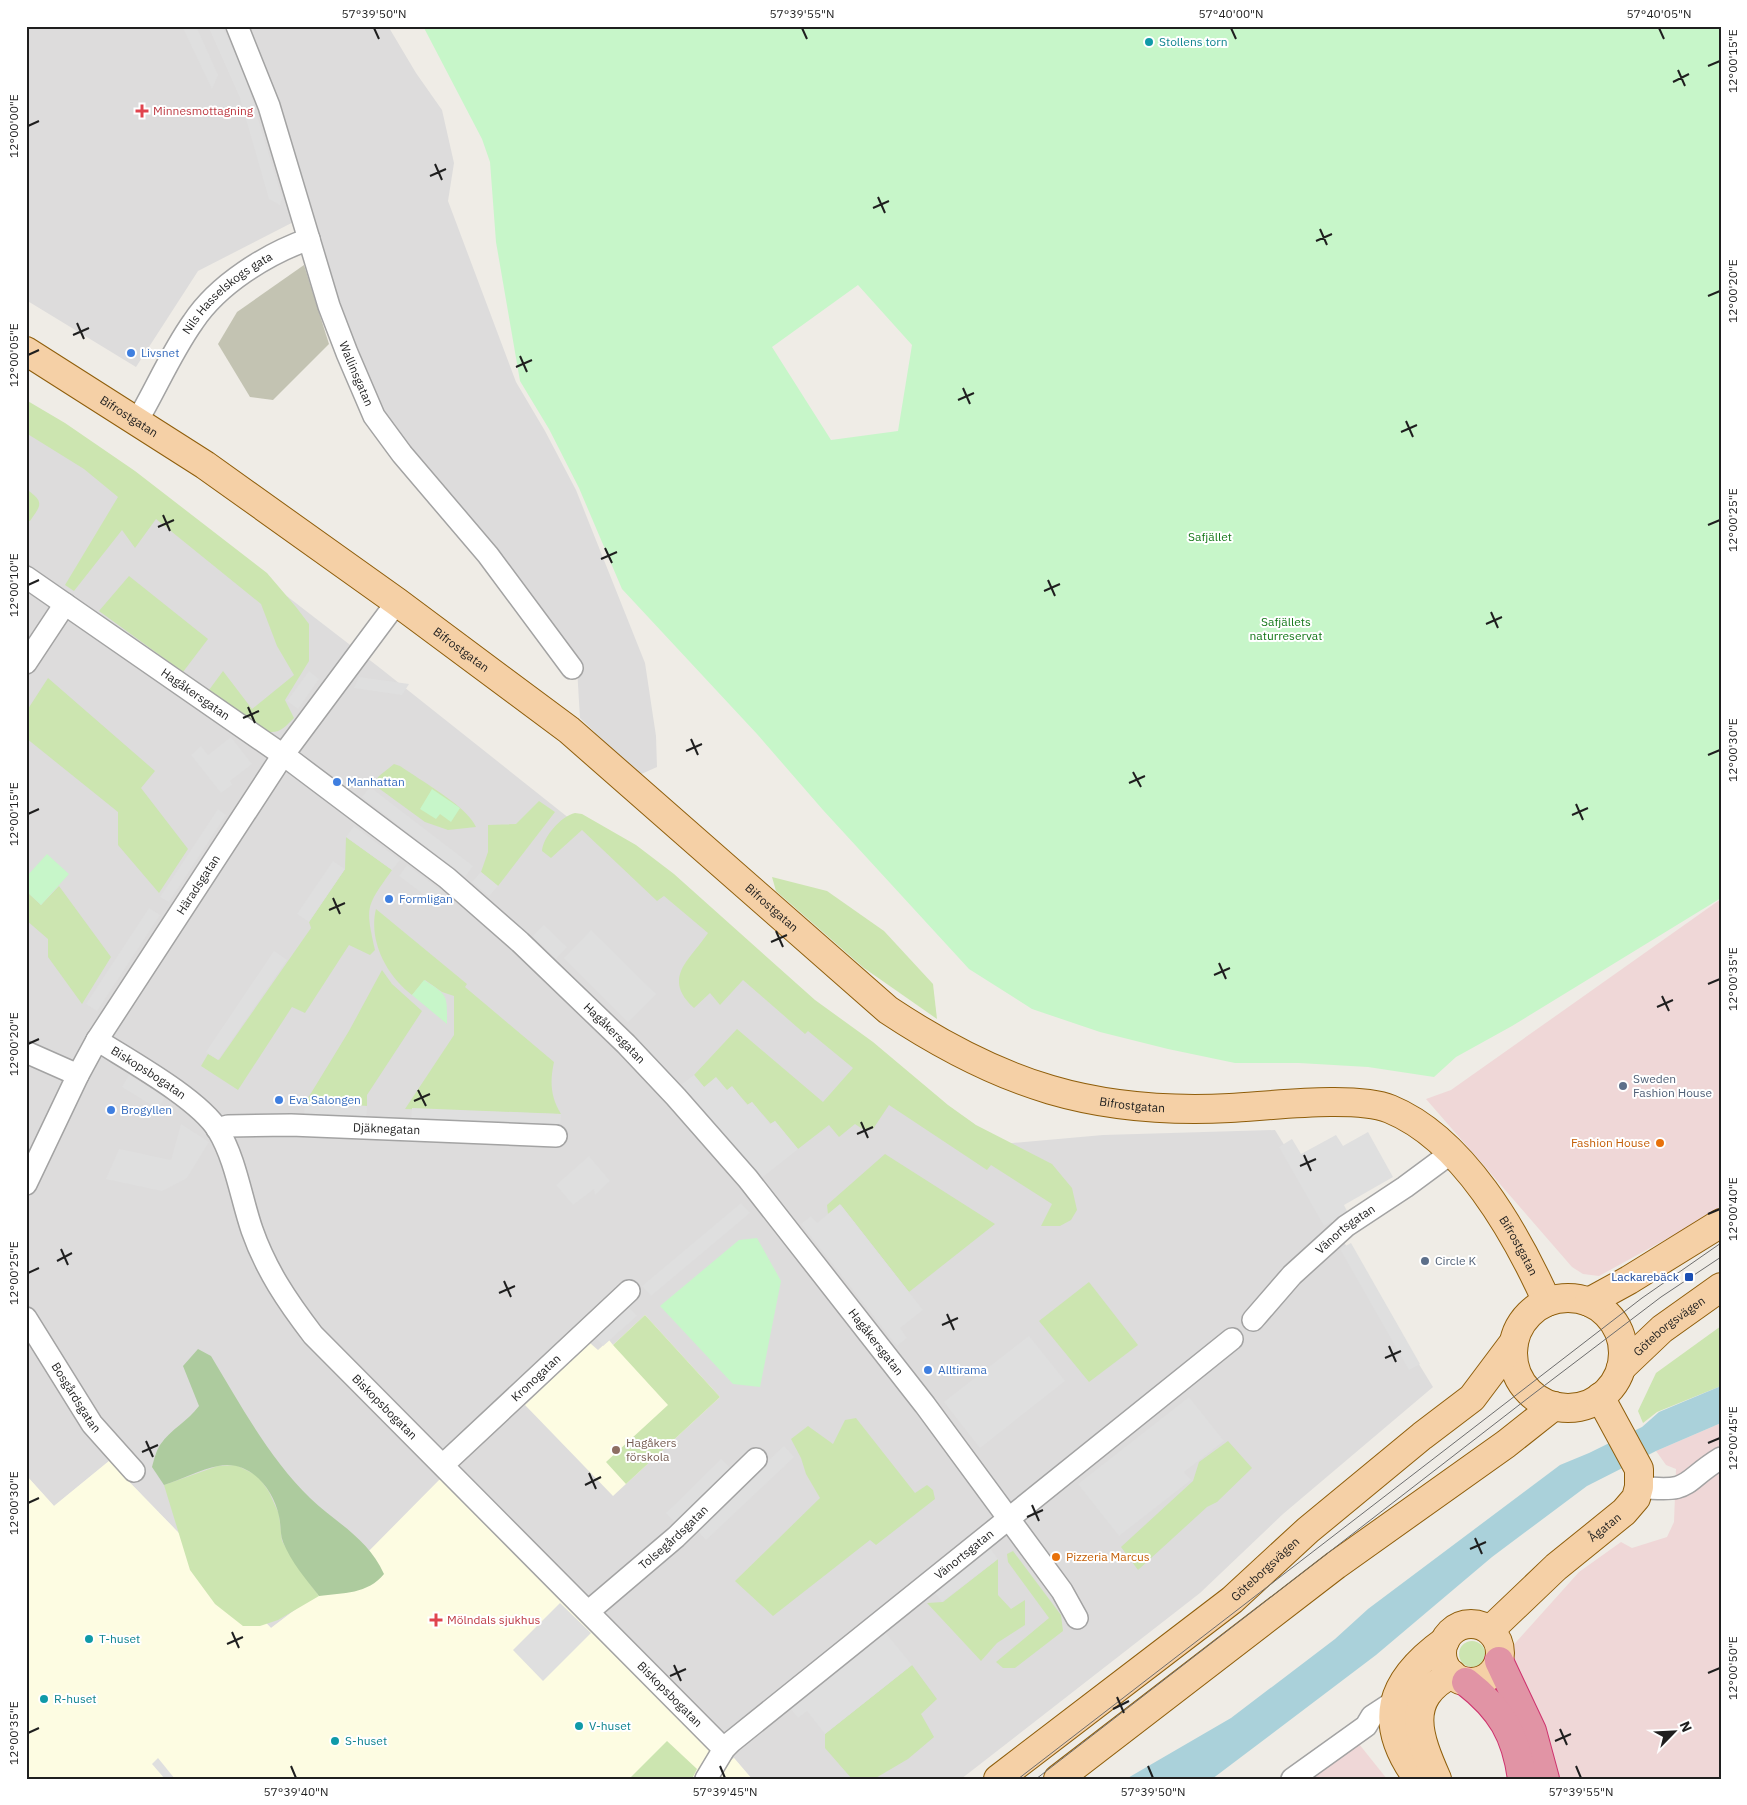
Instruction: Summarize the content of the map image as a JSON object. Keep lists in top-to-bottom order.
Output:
{
  "streets": {
    "main road": ["Bifrostgatan", "Göteborgsvägen", "Ågatan"],
    "street": [
      "Nils Hasselskogs gata",
      "Wallinsgatan",
      "Hagåkersgatan",
      "Häradsgatan",
      "Biskopsbogatan",
      "Djäknegatan",
      "Vänortsgatan",
      "Kronogatan",
      "Bosgårdsgatan",
      "Tolsegårdsgatan"
    ]
  },
  "crossings": [
    ["Nils Hasselskogs gata", "Wallinsgatan"],
    ["Nils Hasselskogs gata", "Bifrostgatan"],
    ["Bifrostgatan", "Häradsgatan"],
    ["Bifrostgatan", "Vänortsgatan"],
    ["Bifrostgatan", "Göteborgsvägen"],
    ["Hagåkersgatan", "Häradsgatan"],
    ["Hagåkersgatan", "Vänortsgatan"],
    ["Häradsgatan", "Biskopsbogatan"],
    ["Biskopsbogatan", "Djäknegatan"],
    ["Biskopsbogatan", "Vänortsgatan"],
    ["Biskopsbogatan", "Kronogatan"],
    ["Biskopsbogatan", "Tolsegårdsgatan"]
  ],
  "parks": ["Safjället", "Safjällets naturreservat"],
  "places": {
    "other": [
      "Stollens torn",
      "Livsnet",
      "Manhattan",
      "Formligan",
      "Sweden Fashion House",
      "Eva Salongen",
      "Brogyllen",
      "Fashion House",
      "Circle K",
      "Alltirama",
      "Hagåkers förskola",
      "Pizzeria Marcus",
      "T-huset",
      "R-huset",
      "V-huset",
      "S-huset"
    ],
    "health": ["Minnesmottagning", "Mölndals sjukhus"],
    "transit": ["Lackarebäck"]
  },
  "north": "top right",
  "coordinates": [
    "57°39'50\"N",
    "57°39'55\"N",
    "57°40'00\"N",
    "57°40'05\"N",
    "12°00'15\"E",
    "12°00'00\"E",
    "12°00'20\"E",
    "12°00'05\"E",
    "12°00'25\"E",
    "12°00'10\"E",
    "12°00'30\"E",
    "12°00'35\"E",
    "12°00'40\"E",
    "12°00'45\"E",
    "12°00'50\"E",
    "57°39'40\"N",
    "57°39'45\"N"
  ]
}
